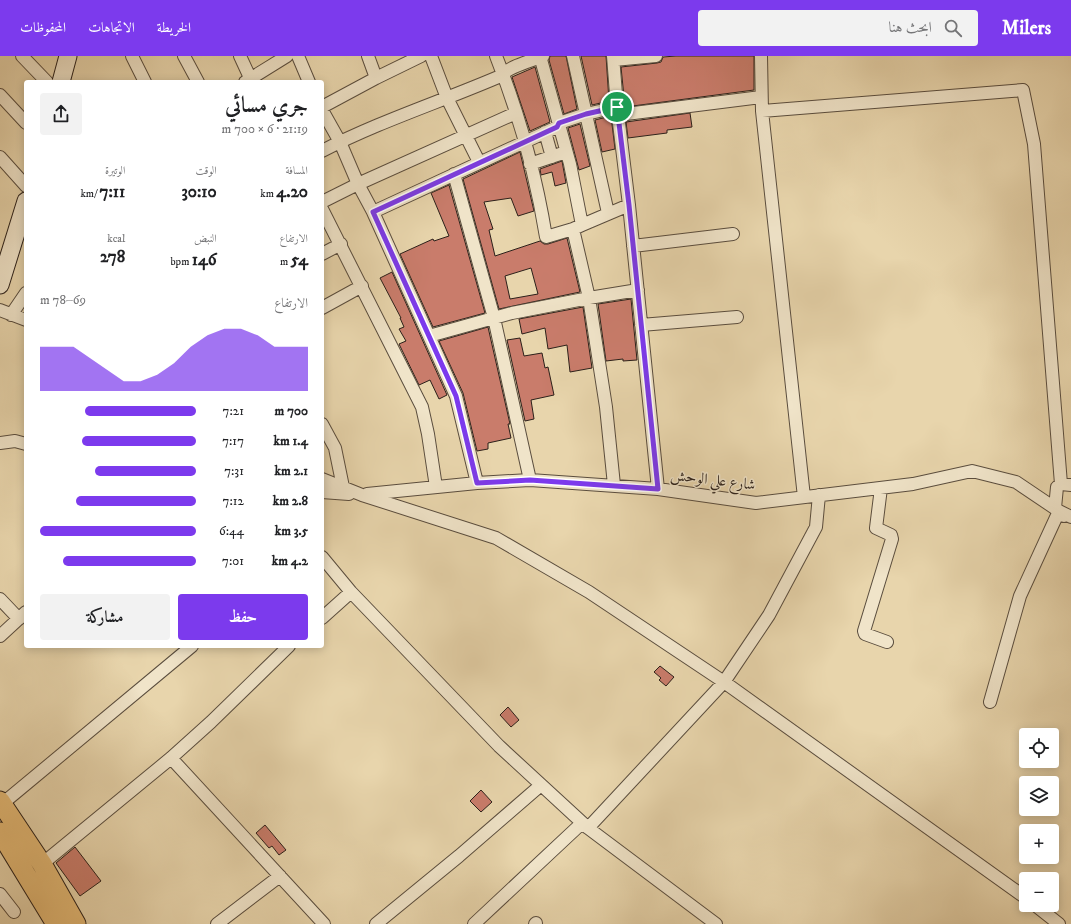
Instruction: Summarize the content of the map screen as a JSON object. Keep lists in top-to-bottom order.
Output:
{
  "streets": {
    "street": ["شارع علي الوحش"]
  },
  "page": {
    "header": "Milers",
    "search": "ابحث هنا",
    "nav": ["الخريطة", "الاتجاهات", "المحفوظات"],
    "heading": ["جري مسائي", "21:19 · 6 × 700 m"],
    "stats": [
      ["المسافة", "4.20 km"],
      ["الوقت", "30:10"],
      ["الوتيرة", "7:11 /km"],
      ["الارتفاع", "54 m"],
      ["النبض", "146 bpm"],
      ["kcal", "278"]
    ],
    "chart": ["الارتفاع", "69–78 m"],
    "list": [
      {
        "name": "700 m",
        "note": "7:21"
      },
      {
        "name": "1.4 km",
        "note": "7:17"
      },
      {
        "name": "2.1 km",
        "note": "7:31"
      },
      {
        "name": "2.8 km",
        "note": "7:12"
      },
      {
        "name": "3.5 km",
        "note": "6:44"
      },
      {
        "name": "4.2 km",
        "note": "7:01"
      }
    ],
    "buttons": ["حفظ", "مشاركة"],
    "map_buttons": ["+", "−"]
  }
}
